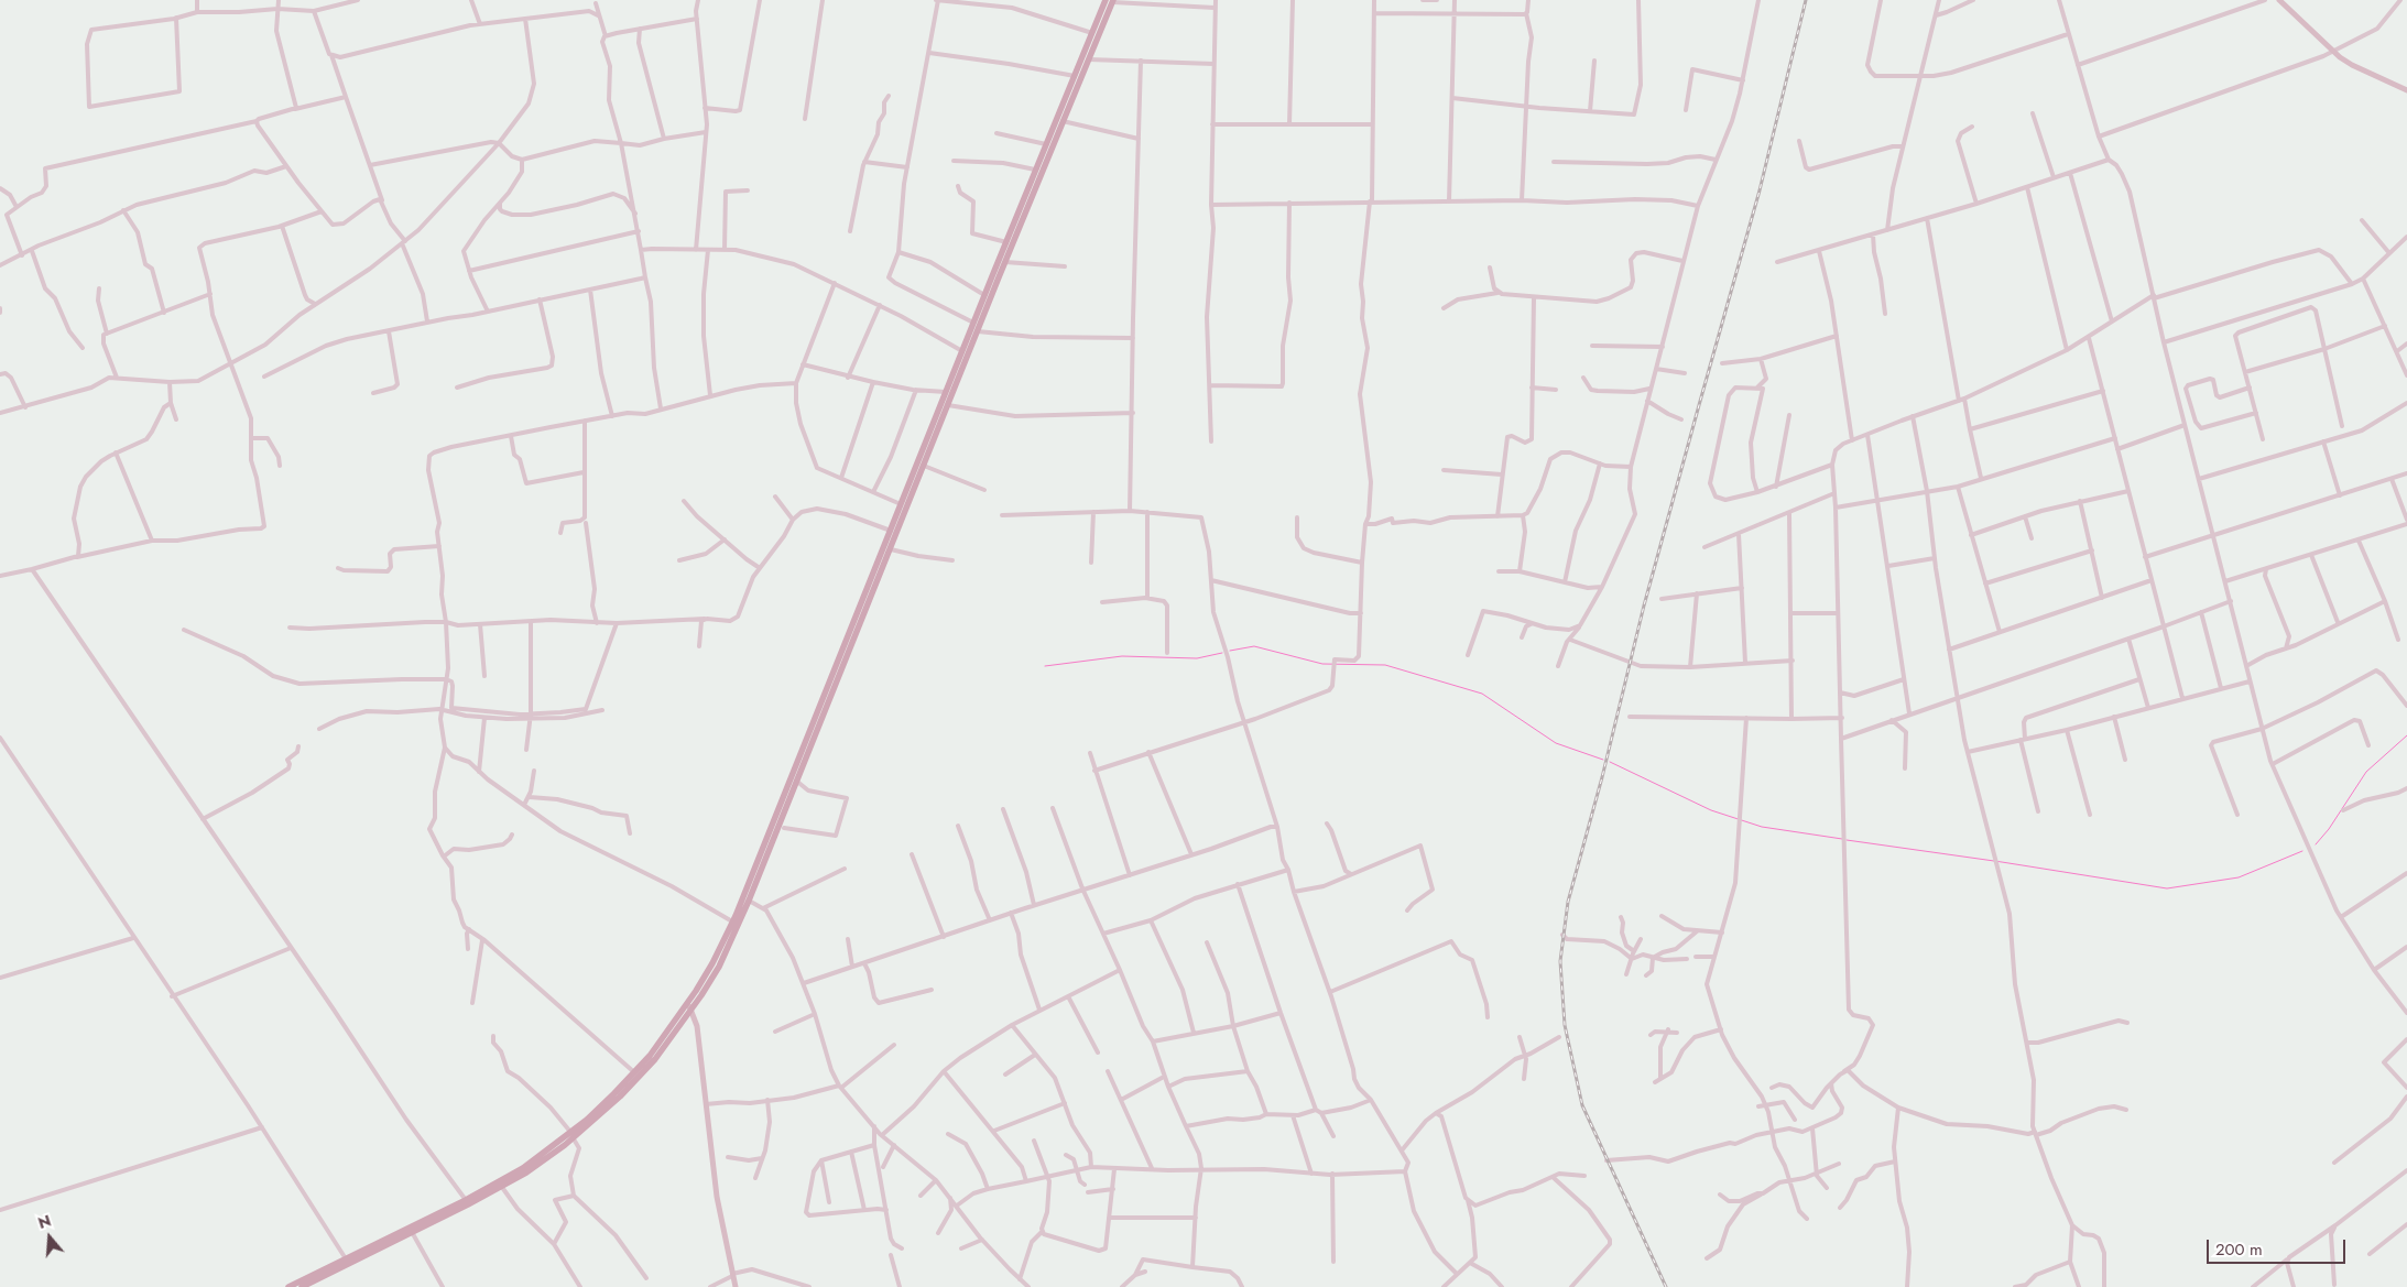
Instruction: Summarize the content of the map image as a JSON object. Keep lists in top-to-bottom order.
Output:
{
  "scale_bar": "200 m",
  "north": "top"
}
